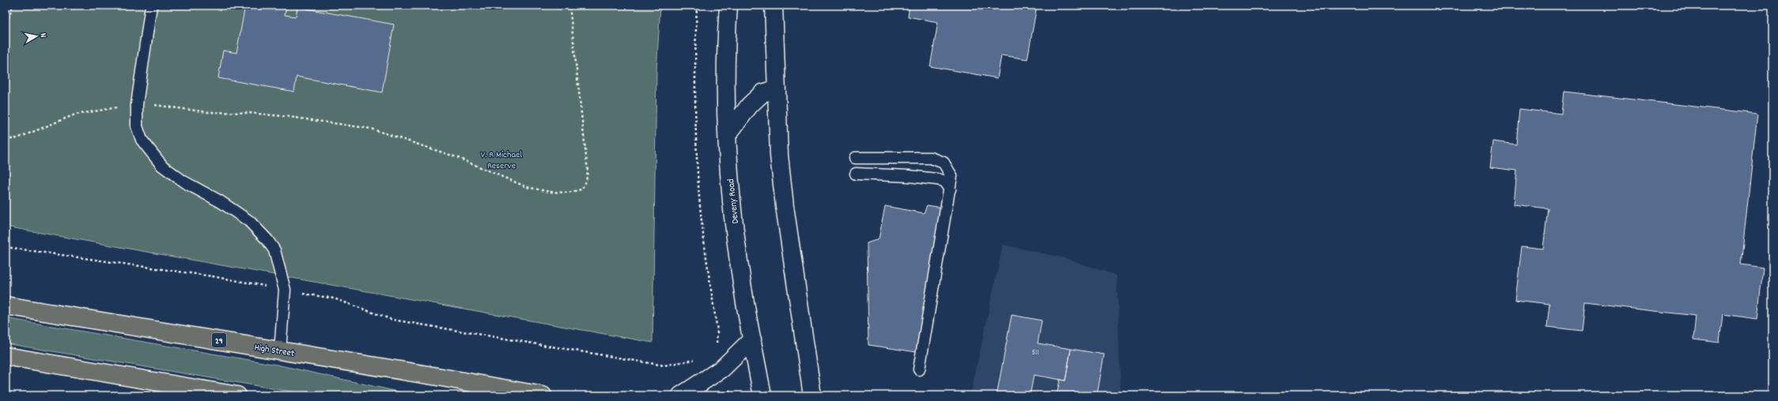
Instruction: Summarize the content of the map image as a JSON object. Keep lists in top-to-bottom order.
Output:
{
  "streets": {
    "main road": ["29", "High Street"],
    "street": ["Deveny Road"]
  },
  "parks": ["V. R Michael Reserve"],
  "house_numbers": ["511"],
  "north": "right"
}
